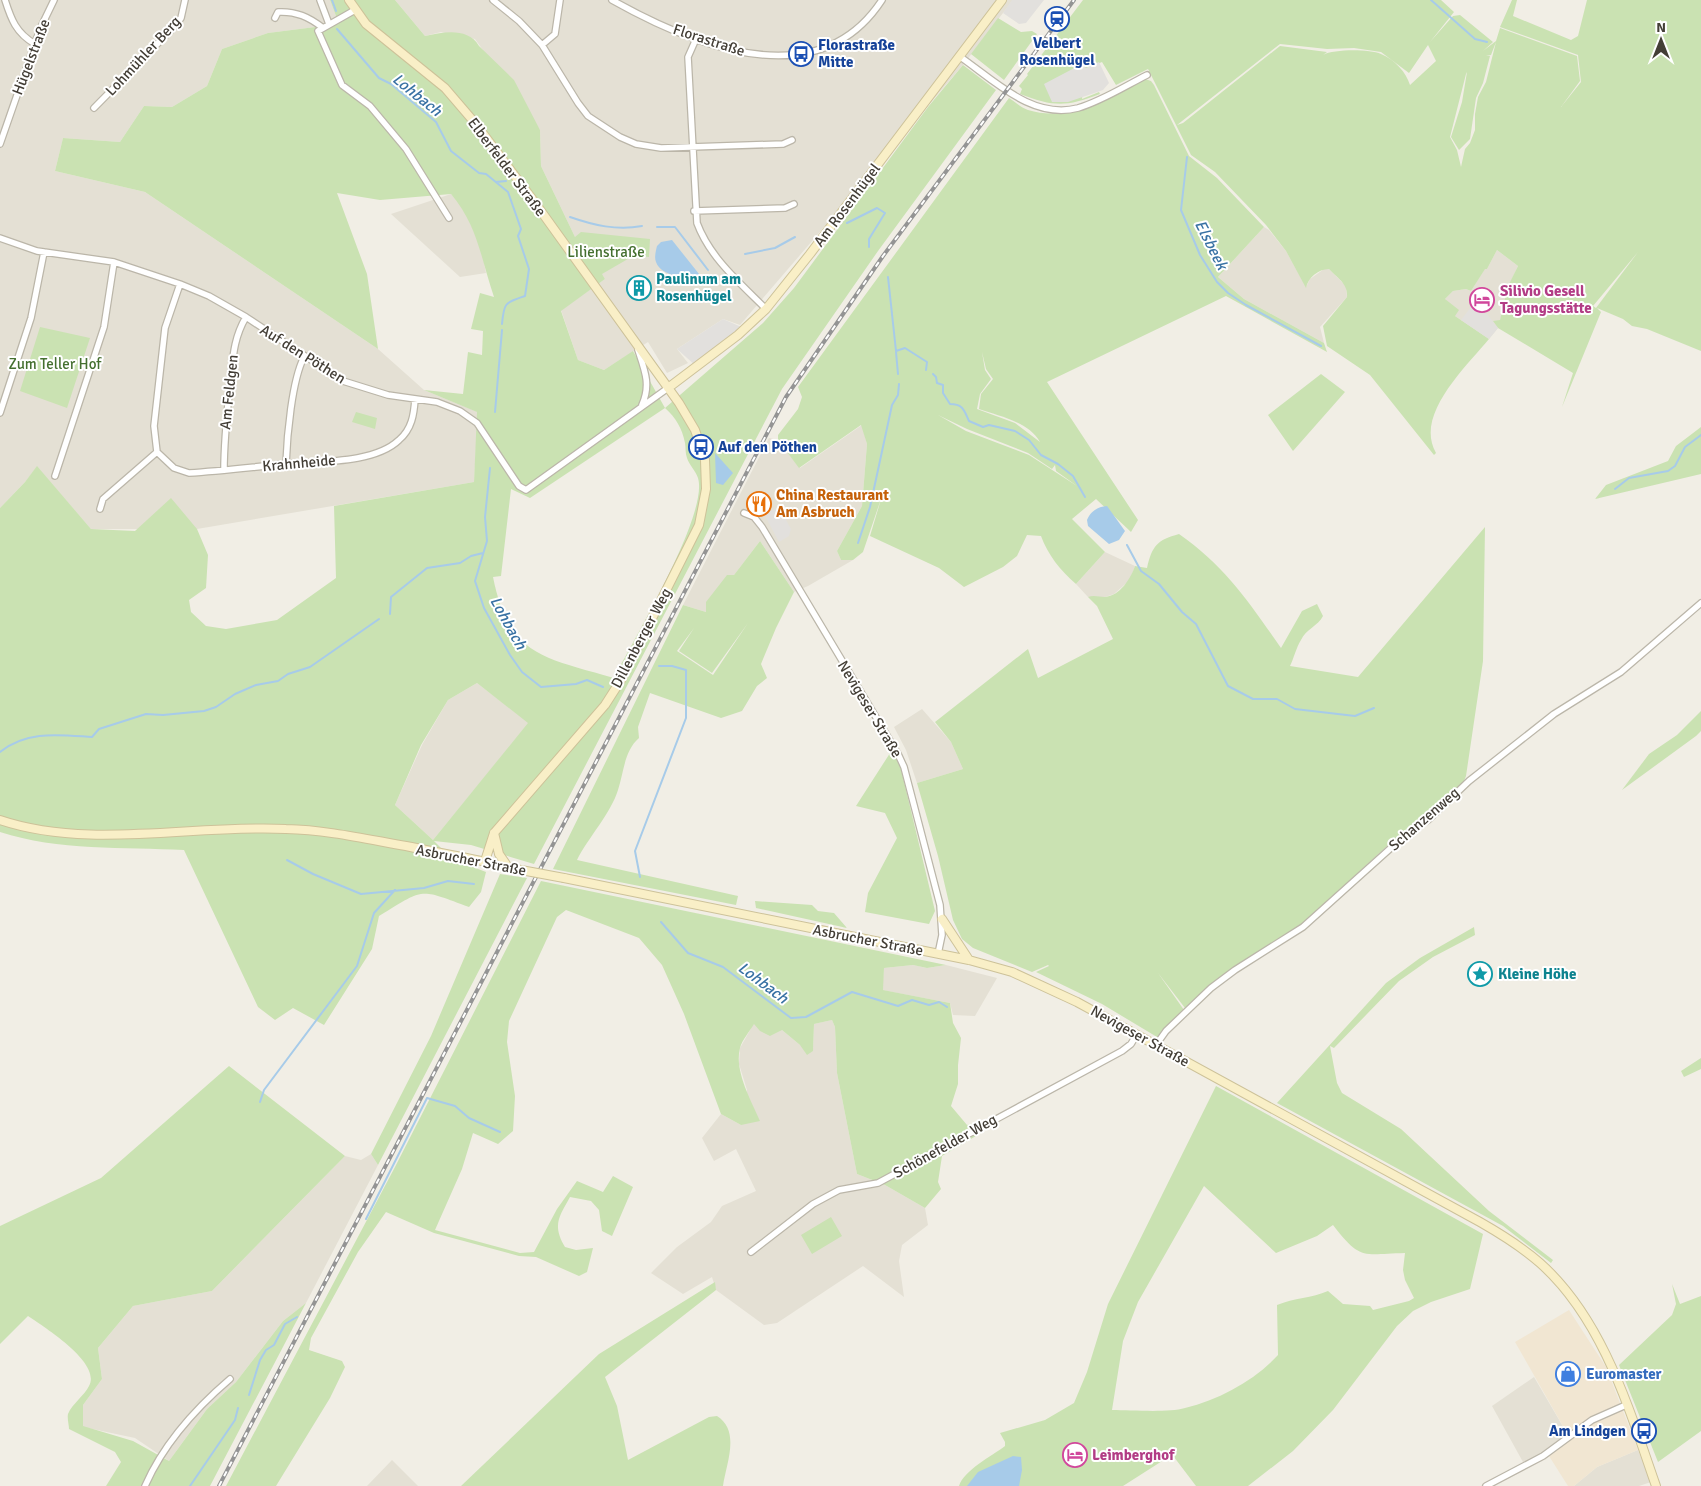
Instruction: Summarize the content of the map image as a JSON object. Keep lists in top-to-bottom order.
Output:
{
  "streets": {
    "main road": [
      "Elberfelder Straße",
      "Am Rosenhügel",
      "Dillenberger Weg",
      "Nevigeser Straße",
      "Asbrucher Straße"
    ],
    "street": [
      "Florastraße",
      "Lohmühler Berg",
      "Hügelstraße",
      "Auf den Pöthen",
      "Am Feldgen",
      "Krahnheide",
      "Schanzenweg",
      "Schönefelder Weg"
    ]
  },
  "crossings": [
    ["Elberfelder Straße", "Am Rosenhügel"],
    ["Elberfelder Straße", "Auf den Pöthen"],
    ["Elberfelder Straße", "Dillenberger Weg"],
    ["Am Rosenhügel", "Auf den Pöthen"],
    ["Am Rosenhügel", "Dillenberger Weg"],
    ["Auf den Pöthen", "Am Feldgen"],
    ["Auf den Pöthen", "Krahnheide"],
    ["Auf den Pöthen", "Dillenberger Weg"],
    ["Am Feldgen", "Krahnheide"],
    ["Dillenberger Weg", "Asbrucher Straße"],
    ["Nevigeser Straße", "Schanzenweg"],
    ["Nevigeser Straße", "Asbrucher Straße"],
    ["Nevigeser Straße", "Schönefelder Weg"]
  ],
  "water": ["Lohbach", "Elsbeek"],
  "parks": ["Lilienstraße", "Zum Teller Hof"],
  "places": {
    "station": ["Velbert Rosenhügel"],
    "bus stop": ["Florastraße Mitte", "Auf den Pöthen", "Am Lindgen"],
    "building": ["Paulinum am Rosenhügel"],
    "hotel": ["Silivio Gesell Tagungsstätte", "Leimberghof"],
    "restaurant": ["China Restaurant Am Asbruch"],
    "place": ["Kleine Höhe"],
    "shop": ["Euromaster"]
  },
  "north": "top"
}
